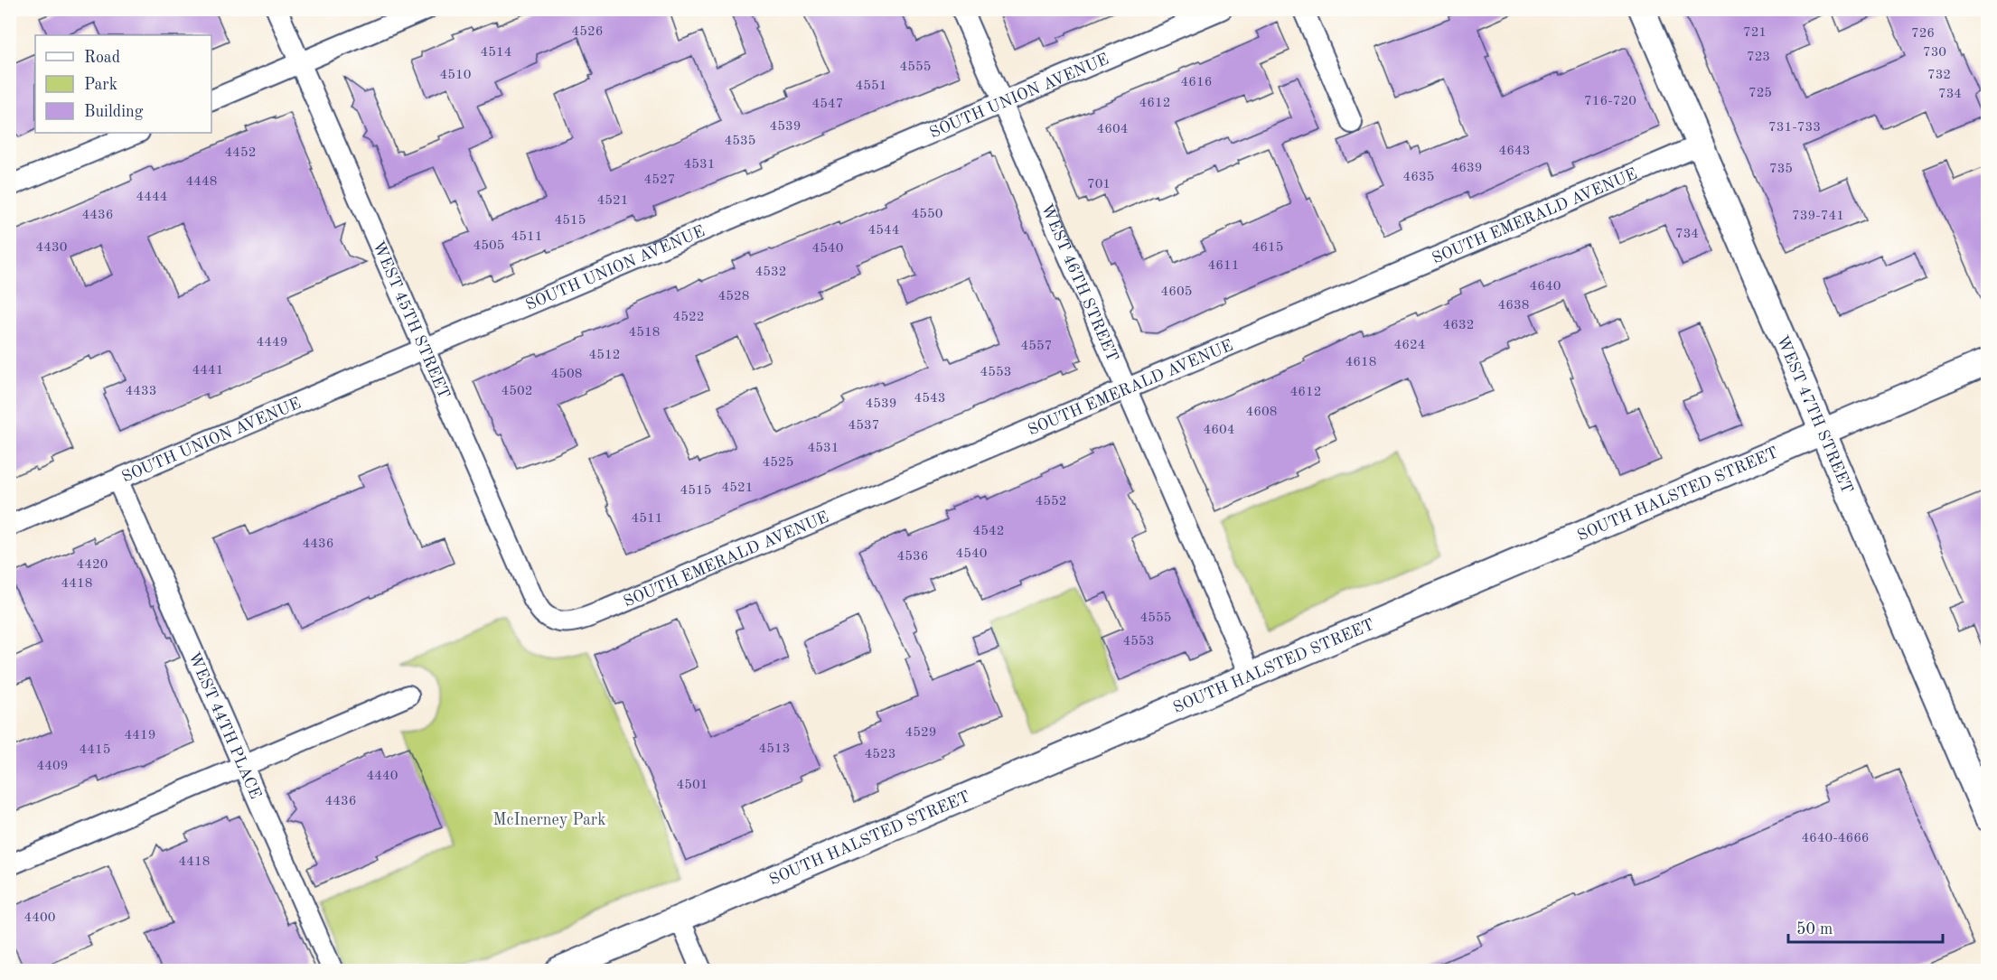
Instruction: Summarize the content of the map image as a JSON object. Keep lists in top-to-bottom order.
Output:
{
  "streets": {
    "main road": ["WEST 47TH STREET", "SOUTH HALSTED STREET"],
    "street": [
      "SOUTH UNION AVENUE",
      "SOUTH EMERALD AVENUE",
      "WEST 46TH STREET",
      "WEST 45TH STREET",
      "WEST 44TH PLACE"
    ]
  },
  "crossings": [
    ["SOUTH UNION AVENUE", "WEST 46TH STREET"],
    ["SOUTH UNION AVENUE", "WEST 45TH STREET"],
    ["SOUTH UNION AVENUE", "WEST 44TH PLACE"],
    ["SOUTH EMERALD AVENUE", "WEST 46TH STREET"],
    ["SOUTH EMERALD AVENUE", "WEST 45TH STREET"],
    ["SOUTH EMERALD AVENUE", "WEST 47TH STREET"],
    ["WEST 46TH STREET", "SOUTH HALSTED STREET"],
    ["WEST 47TH STREET", "SOUTH HALSTED STREET"]
  ],
  "parks": ["McInerney Park"],
  "house_numbers": [
    "4526",
    "721",
    "726",
    "4514",
    "730",
    "723",
    "4555",
    "4510",
    "732",
    "4616",
    "4551",
    "725",
    "734",
    "716-720",
    "4612",
    "4547",
    "4539",
    "731-733",
    "4604",
    "4535",
    "4643",
    "4452",
    "4531",
    "4639",
    "735",
    "4635",
    "4527",
    "4448",
    "701",
    "4444",
    "4521",
    "4550",
    "4436",
    "739-741",
    "4515",
    "4544",
    "734",
    "4511",
    "4505",
    "4430",
    "4615",
    "4540",
    "4611",
    "4532",
    "4640",
    "4605",
    "4528",
    "4638",
    "4522",
    "4632",
    "4518",
    "4449",
    "4624",
    "4557",
    "4512",
    "4618",
    "4441",
    "4553",
    "4508",
    "4433",
    "4502",
    "4612",
    "4543",
    "4539",
    "4608",
    "4537",
    "4604",
    "4531",
    "4525",
    "4521",
    "4515",
    "4552",
    "4511",
    "4542",
    "4436",
    "4540",
    "4536",
    "4420",
    "4418",
    "4555",
    "4553",
    "4529",
    "4419",
    "4513",
    "4415",
    "4523",
    "4409",
    "4440",
    "4501",
    "4436",
    "4640-4666",
    "4418",
    "4400"
  ],
  "legend": ["Road", "Park", "Building"],
  "scale_bar": "50 m"
}
